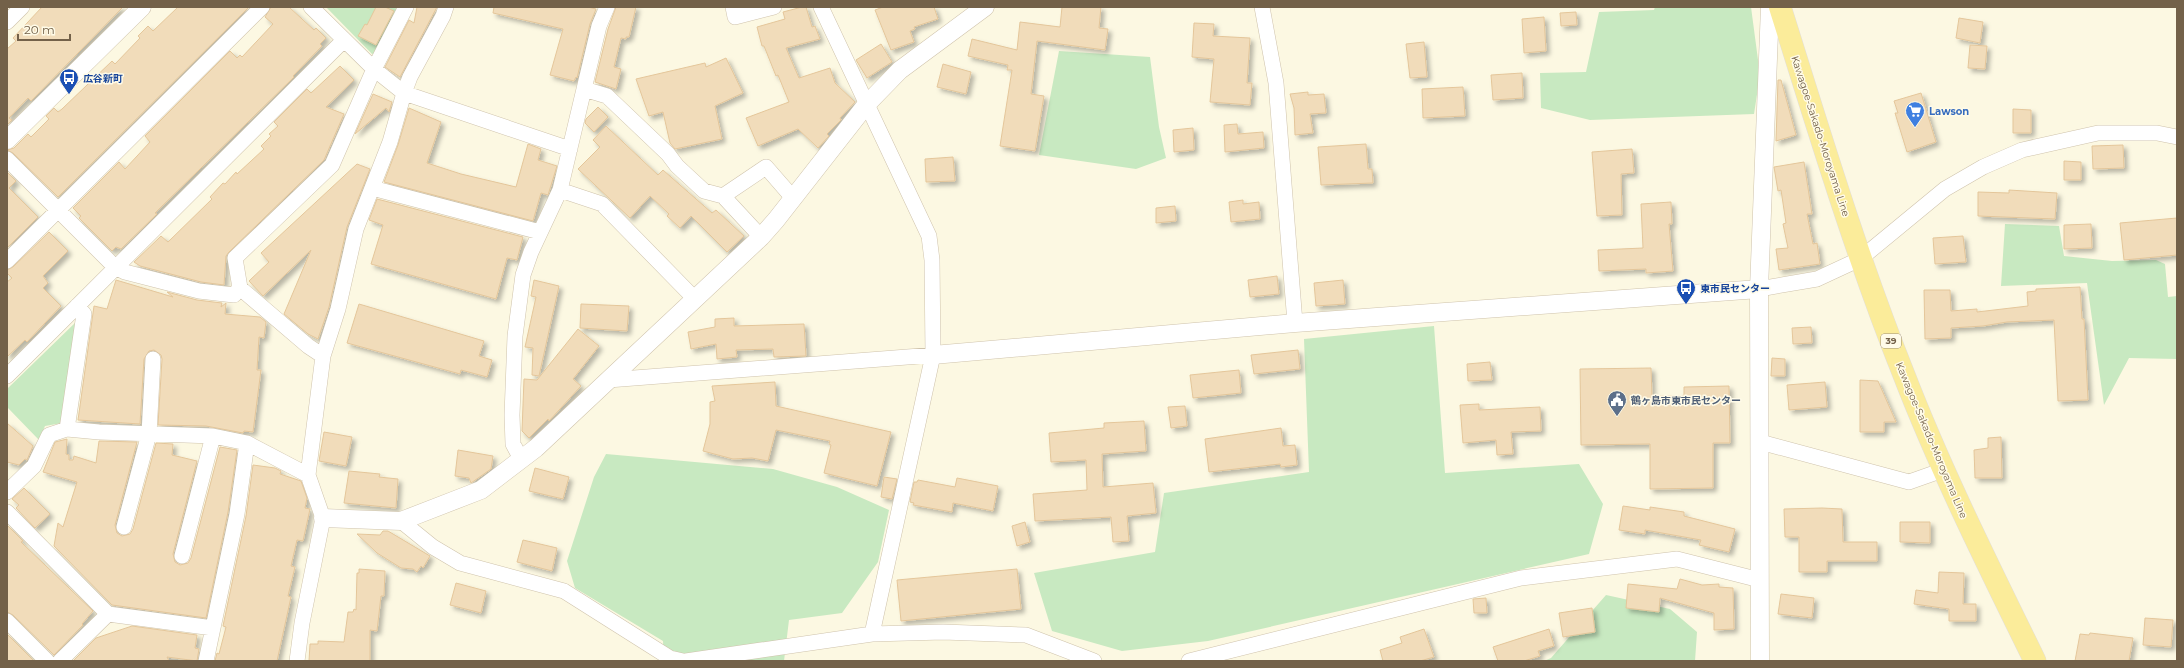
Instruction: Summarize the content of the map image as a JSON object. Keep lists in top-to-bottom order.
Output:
{
  "streets": {
    "main road": ["Kawagoe-Sakado-Moroyama Line", "39"]
  },
  "places": {
    "bus stop": ["広谷新町", "東市民センター"],
    "supermarket": ["Lawson"],
    "public building": ["鶴ヶ島市東市民センター"]
  },
  "scale_bar": "20 m"
}
